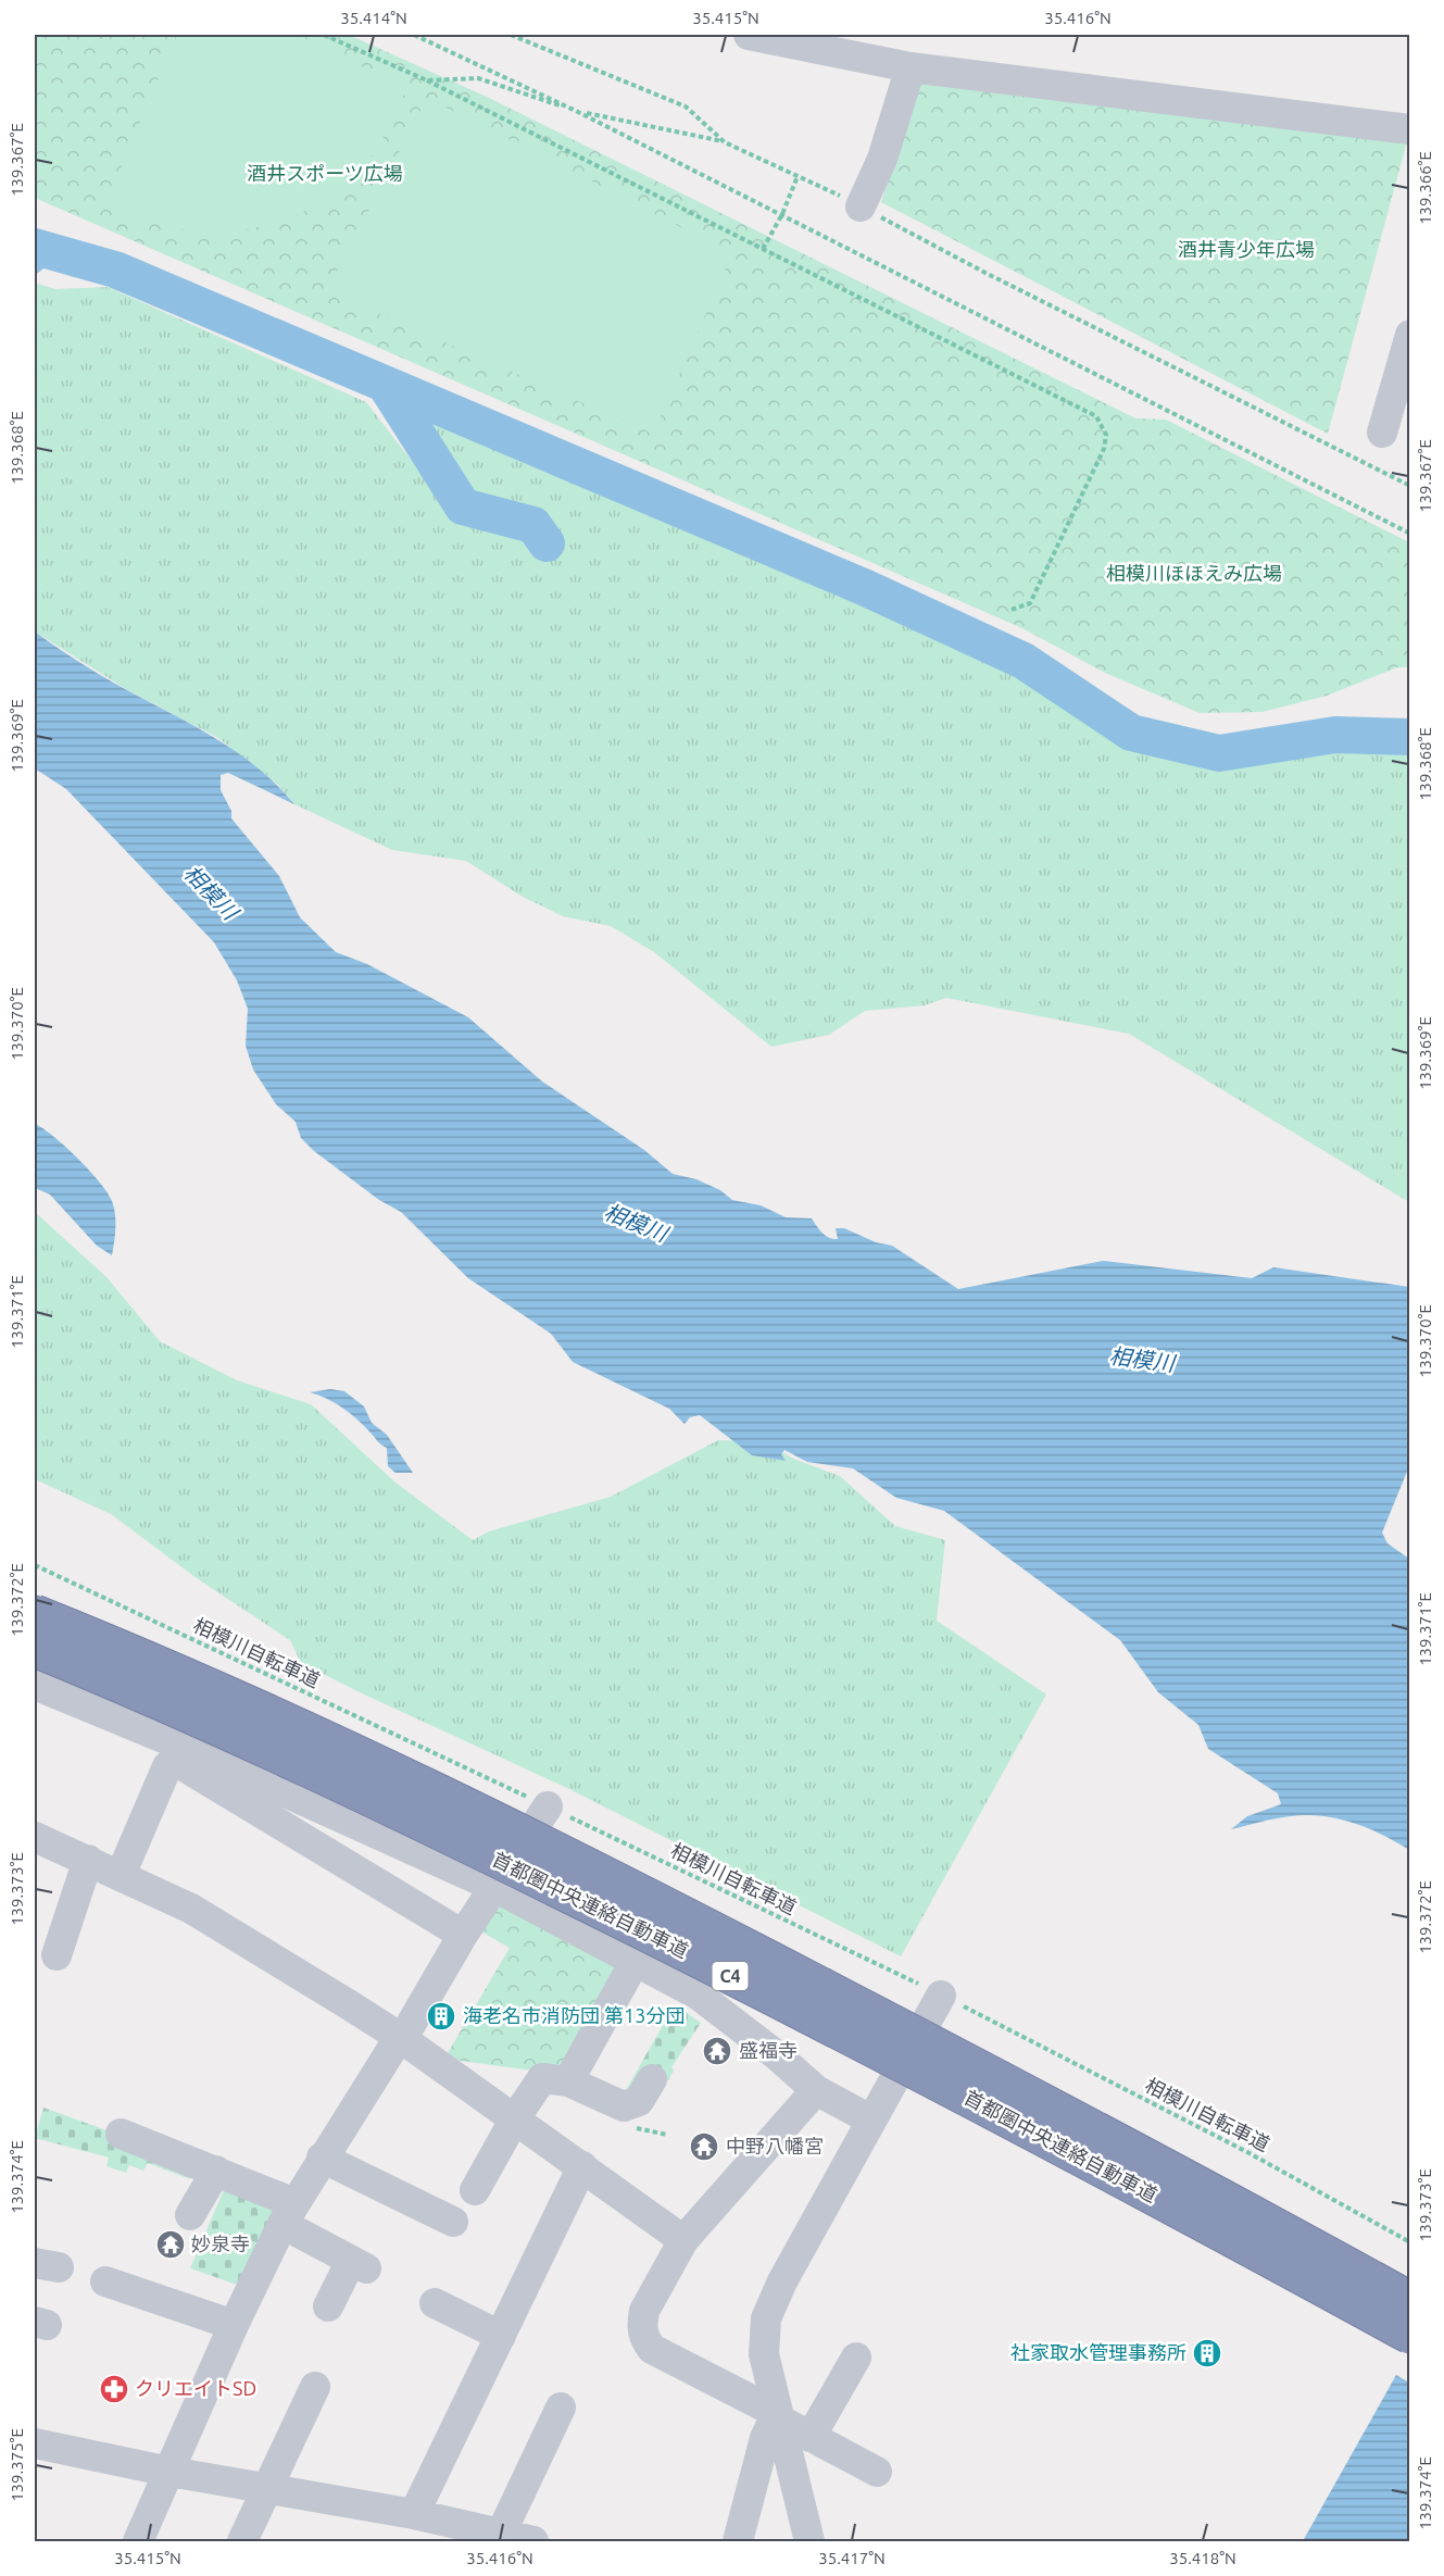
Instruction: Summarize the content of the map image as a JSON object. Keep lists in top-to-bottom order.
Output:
{
  "streets": {
    "highway": ["首都圏中央連絡自動車道", "C4"],
    "path": ["相模川自転車道"]
  },
  "water": ["相模川"],
  "parks": ["酒井スポーツ広場", "酒井青少年広場", "相模川ほほえみ広場"],
  "places": {
    "building": ["海老名市消防団 第13分団", "社家取水管理事務所"],
    "temple": ["盛福寺", "中野八幡宮", "妙泉寺"],
    "pharmacy": ["クリエイトSD"]
  },
  "coordinates": [
    "35.414°N",
    "35.415°N",
    "35.416°N",
    "139.367°E",
    "139.366°E",
    "139.368°E",
    "139.369°E",
    "139.370°E",
    "139.371°E",
    "139.372°E",
    "139.373°E",
    "139.374°E",
    "139.375°E",
    "35.417°N",
    "35.418°N"
  ]
}
